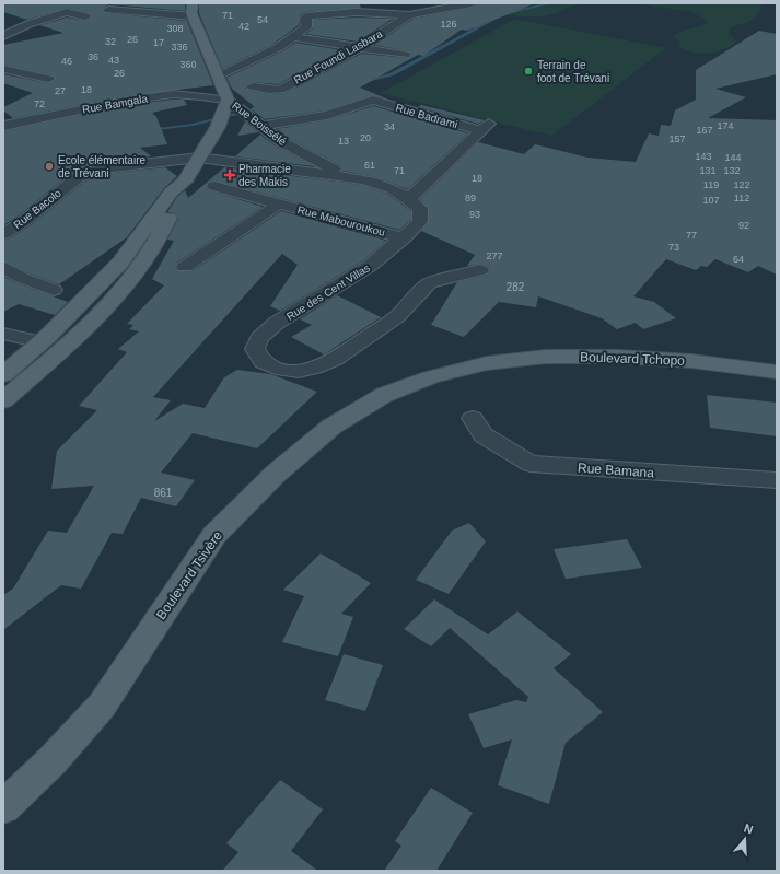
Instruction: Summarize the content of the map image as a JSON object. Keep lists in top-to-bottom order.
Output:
{
  "streets": {
    "main road": ["Boulevard Tchopo", "Boulevard Tsivère"],
    "street": [
      "Rue Foundi Lasbara",
      "Rue Bamgala",
      "Rue Badrami",
      "Rue Boissélé",
      "Rue Bacolo",
      "Rue Mabouroukou",
      "Rue des Cent Villas",
      "Rue Bamana"
    ]
  },
  "crossings": [
    ["Rue Bamgala", "Rue Boissélé"],
    ["Rue Badrami", "Rue Boissélé"],
    ["Rue Badrami", "Rue des Cent Villas"],
    ["Rue Mabouroukou", "Rue des Cent Villas"],
    ["Boulevard Tchopo", "Boulevard Tsivère"]
  ],
  "places": {
    "other": ["Terrain de foot de Trévani", "Ecole élémentaire de Trévani"],
    "health": ["Pharmacie des Makis"]
  },
  "house_numbers": [
    "71",
    "54",
    "126",
    "42",
    "308",
    "26",
    "32",
    "17",
    "336",
    "36",
    "43",
    "46",
    "360",
    "26",
    "18",
    "27",
    "72",
    "174",
    "34",
    "167",
    "20",
    "157",
    "13",
    "143",
    "144",
    "61",
    "71",
    "131",
    "132",
    "18",
    "119",
    "122",
    "89",
    "112",
    "107",
    "93",
    "92",
    "77",
    "73",
    "277",
    "64",
    "282",
    "861"
  ],
  "north": "top"
}
